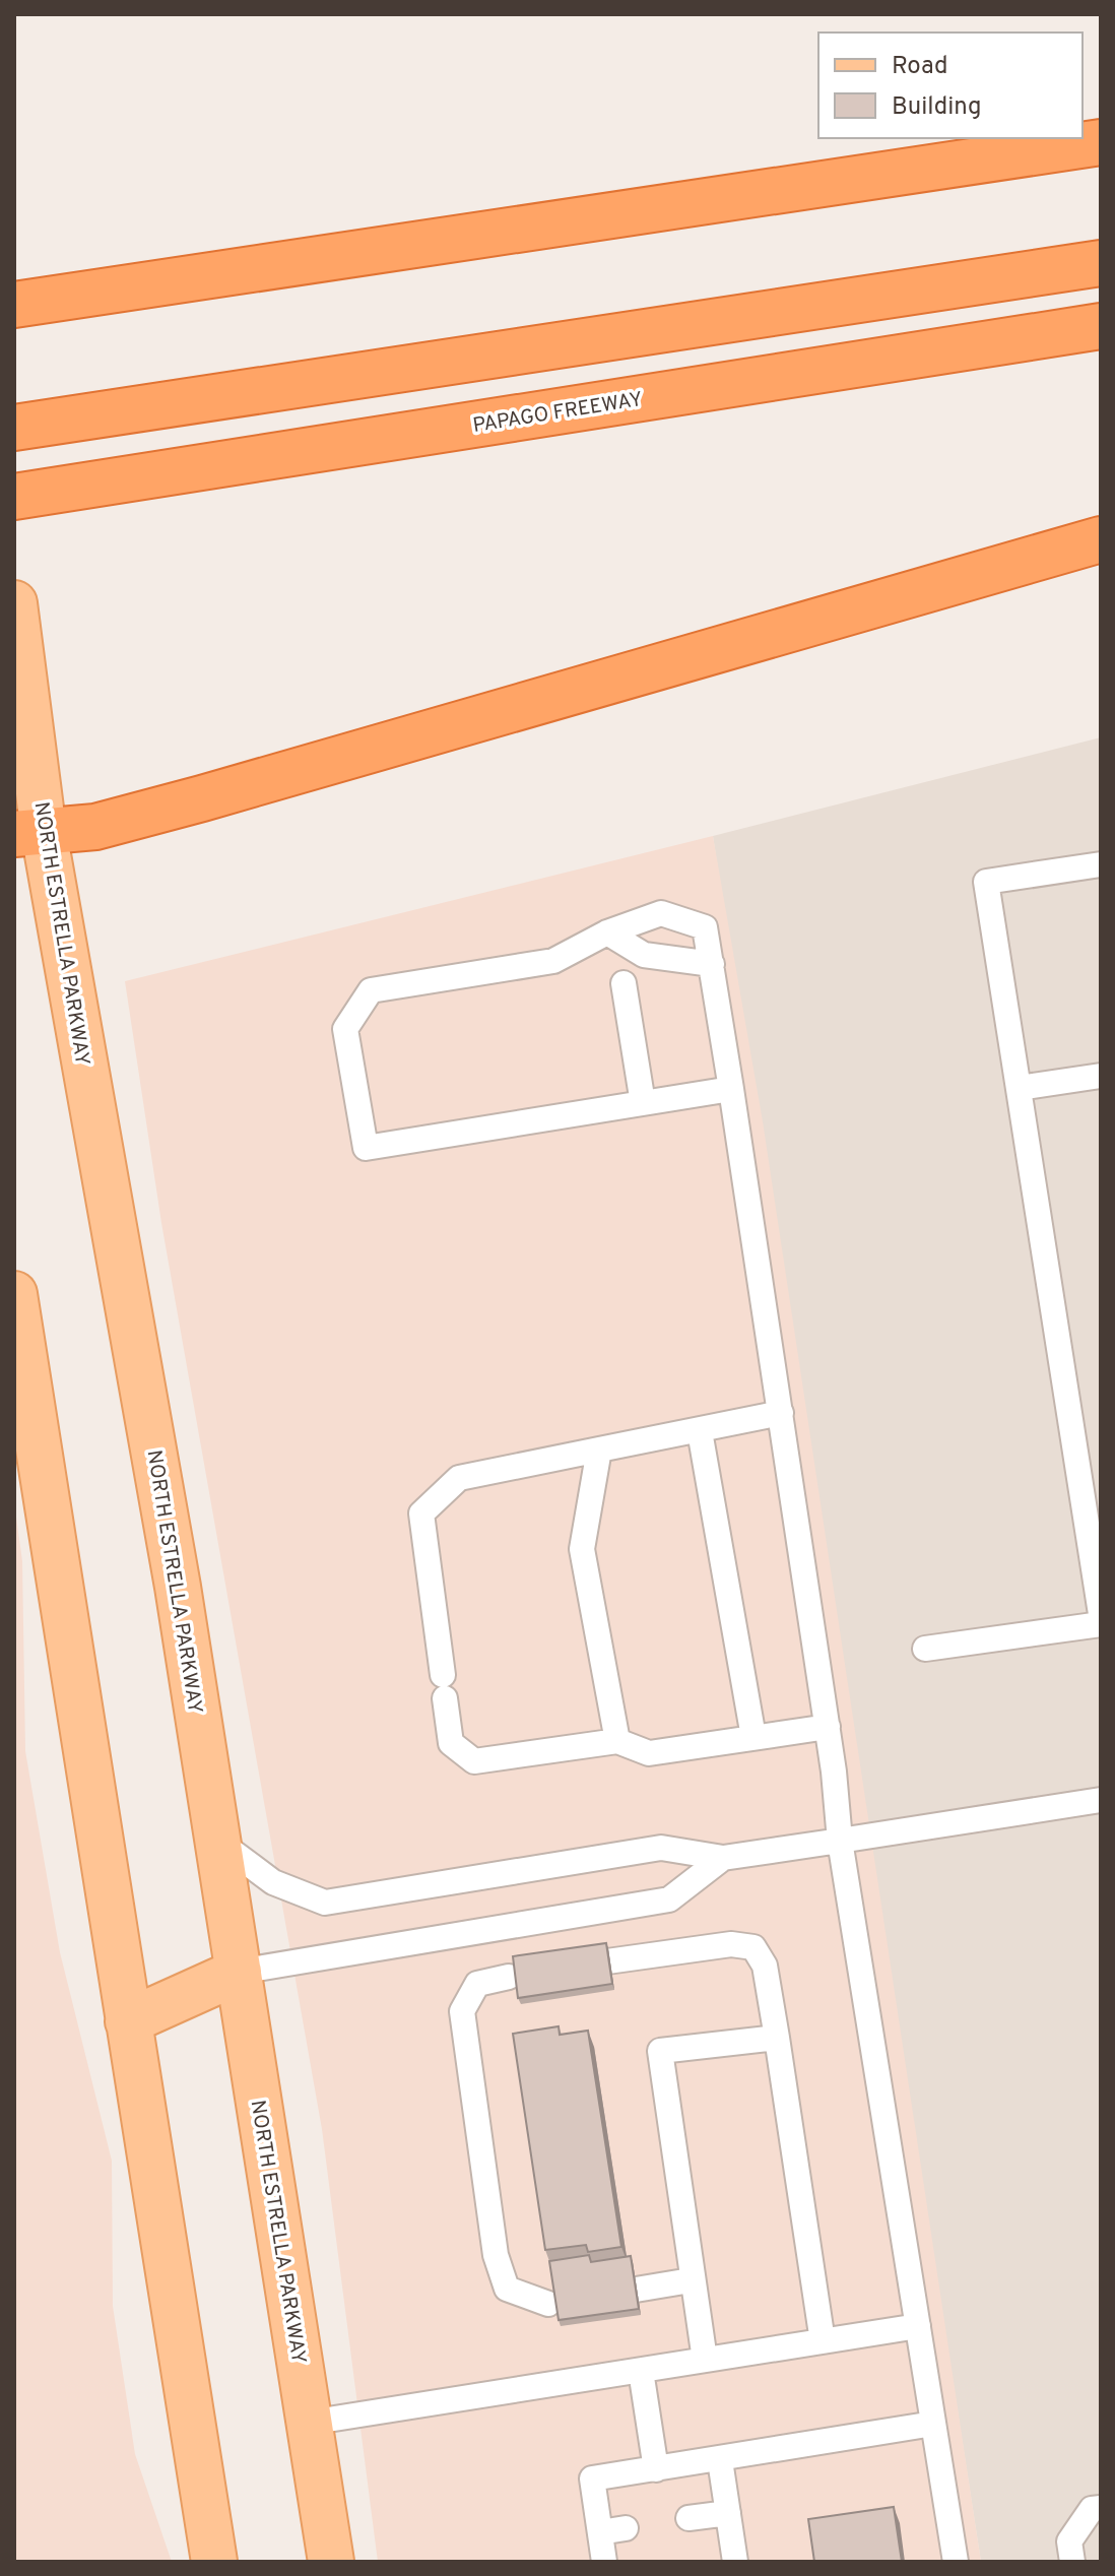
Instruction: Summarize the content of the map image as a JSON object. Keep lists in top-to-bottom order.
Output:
{
  "streets": {
    "highway": ["PAPAGO FREEWAY"],
    "main road": ["NORTH ESTRELLA PARKWAY"]
  },
  "legend": ["Road", "Building"]
}
